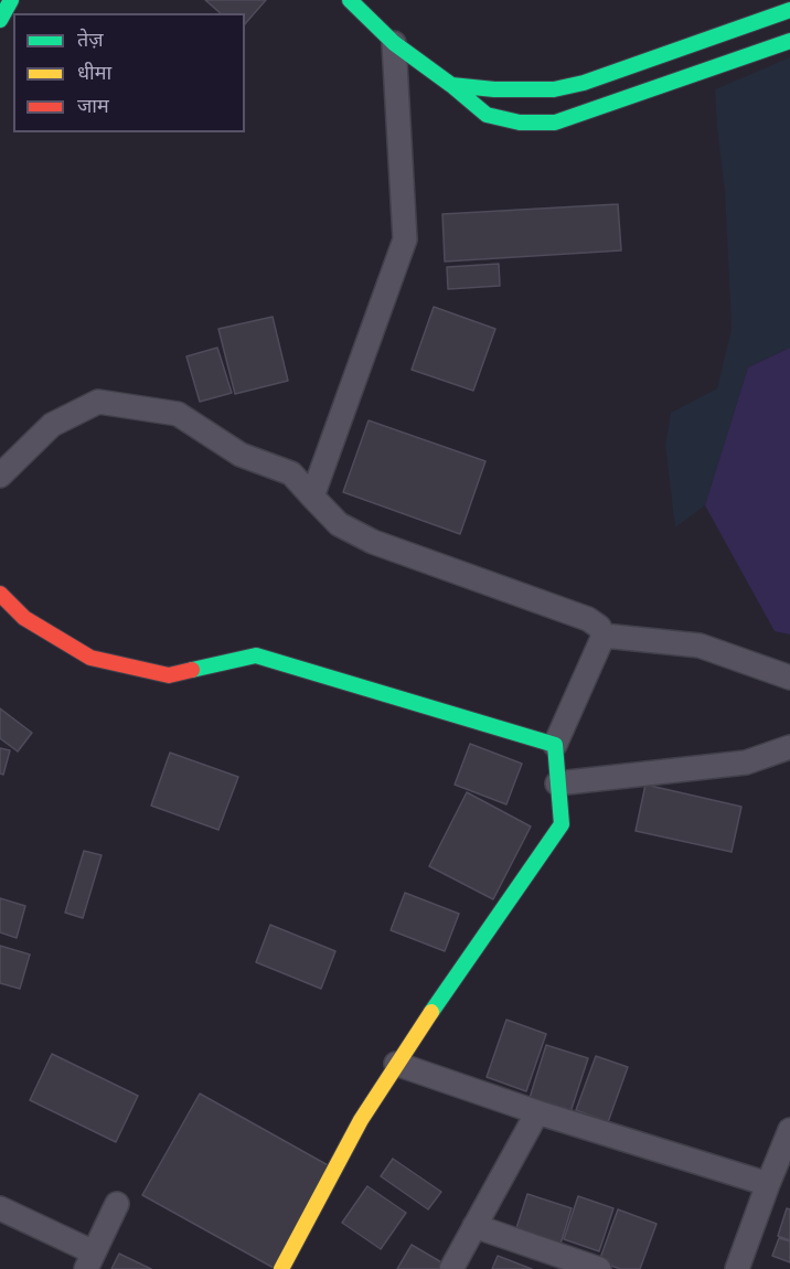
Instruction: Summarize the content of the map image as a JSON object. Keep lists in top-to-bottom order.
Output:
{
  "legend": ["तेज़", "धीमा", "जाम"]
}
